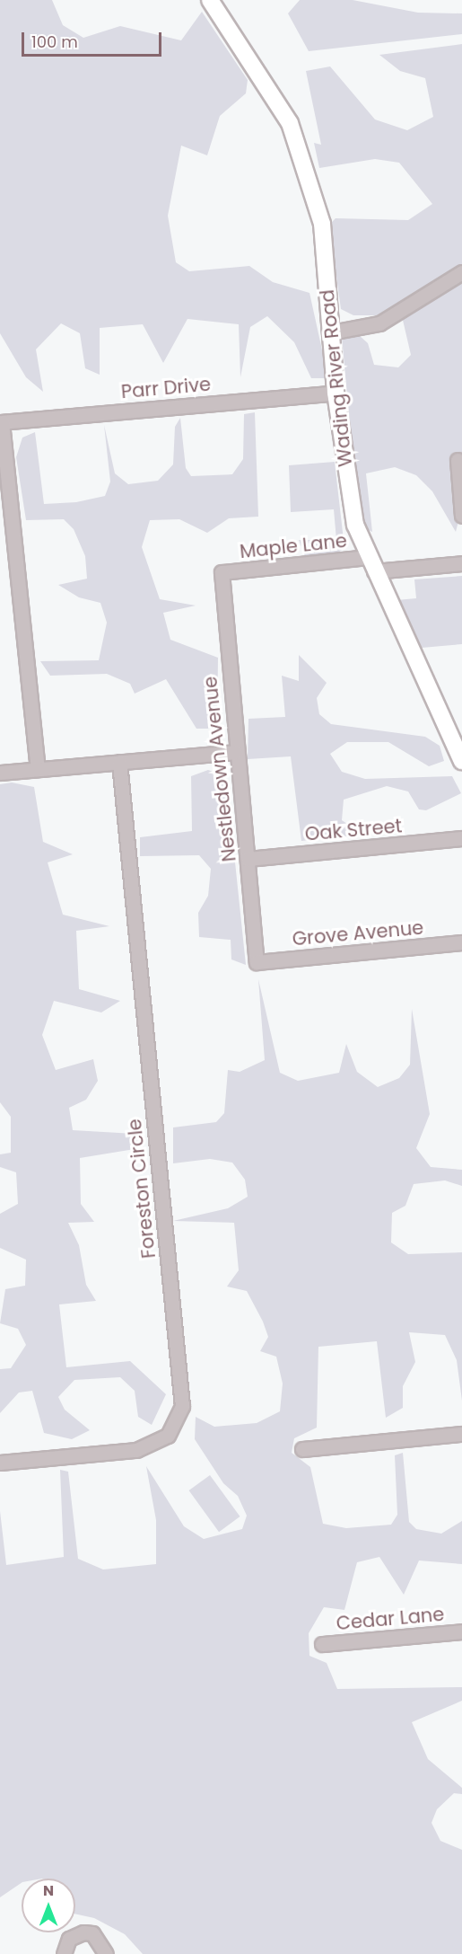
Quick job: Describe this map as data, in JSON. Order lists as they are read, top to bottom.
{
  "streets": {
    "main road": ["Wading River Road"],
    "street": [
      "Parr Drive",
      "Maple Lane",
      "Nestledown Avenue",
      "Oak Street",
      "Grove Avenue",
      "Foreston Circle",
      "Cedar Lane"
    ]
  },
  "crossings": [
    ["Wading River Road", "Parr Drive"],
    ["Wading River Road", "Maple Lane"],
    ["Maple Lane", "Nestledown Avenue"],
    ["Nestledown Avenue", "Oak Street"],
    ["Nestledown Avenue", "Grove Avenue"]
  ],
  "scale_bar": "100 m",
  "north": "top"
}
